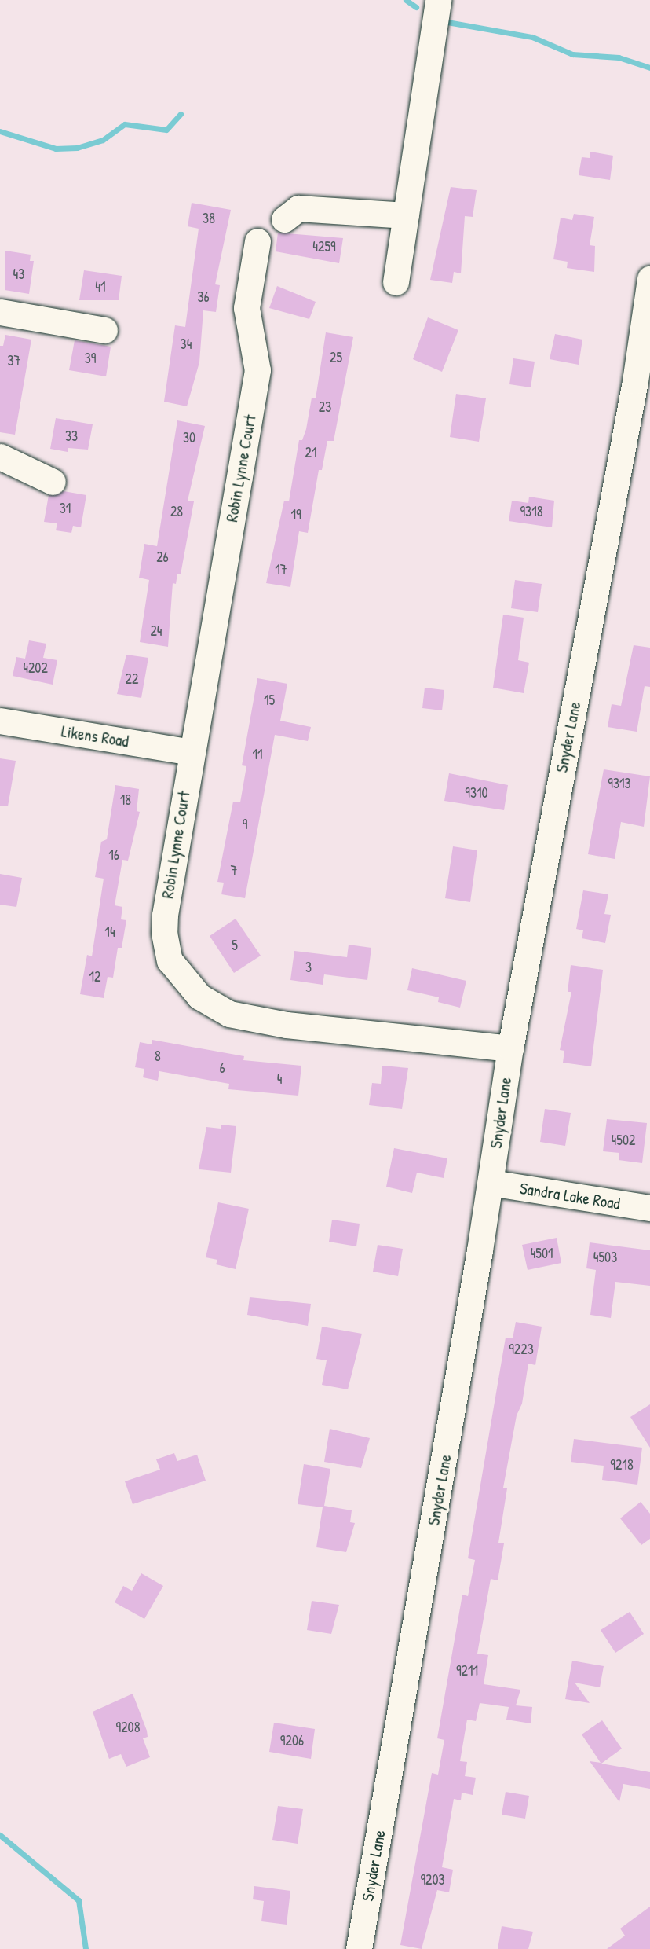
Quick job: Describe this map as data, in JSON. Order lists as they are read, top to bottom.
{
  "streets": {
    "street": [
      "Robin Lynne Court",
      "Likens Road",
      "Snyder Lane",
      "Sandra Lake Road"
    ]
  },
  "crossings": [
    ["Robin Lynne Court", "Likens Road"],
    ["Robin Lynne Court", "Snyder Lane"],
    ["Snyder Lane", "Sandra Lake Road"]
  ],
  "house_numbers": [
    "38",
    "4259",
    "43",
    "41",
    "36",
    "34",
    "25",
    "39",
    "37",
    "23",
    "33",
    "30",
    "21",
    "31",
    "28",
    "9318",
    "19",
    "26",
    "17",
    "24",
    "4202",
    "22",
    "15",
    "11",
    "9313",
    "9310",
    "18",
    "9",
    "16",
    "7",
    "14",
    "5",
    "3",
    "12",
    "8",
    "6",
    "4",
    "4502",
    "4501",
    "4503",
    "9223",
    "9218",
    "9211",
    "9208",
    "9206",
    "9203"
  ]
}
